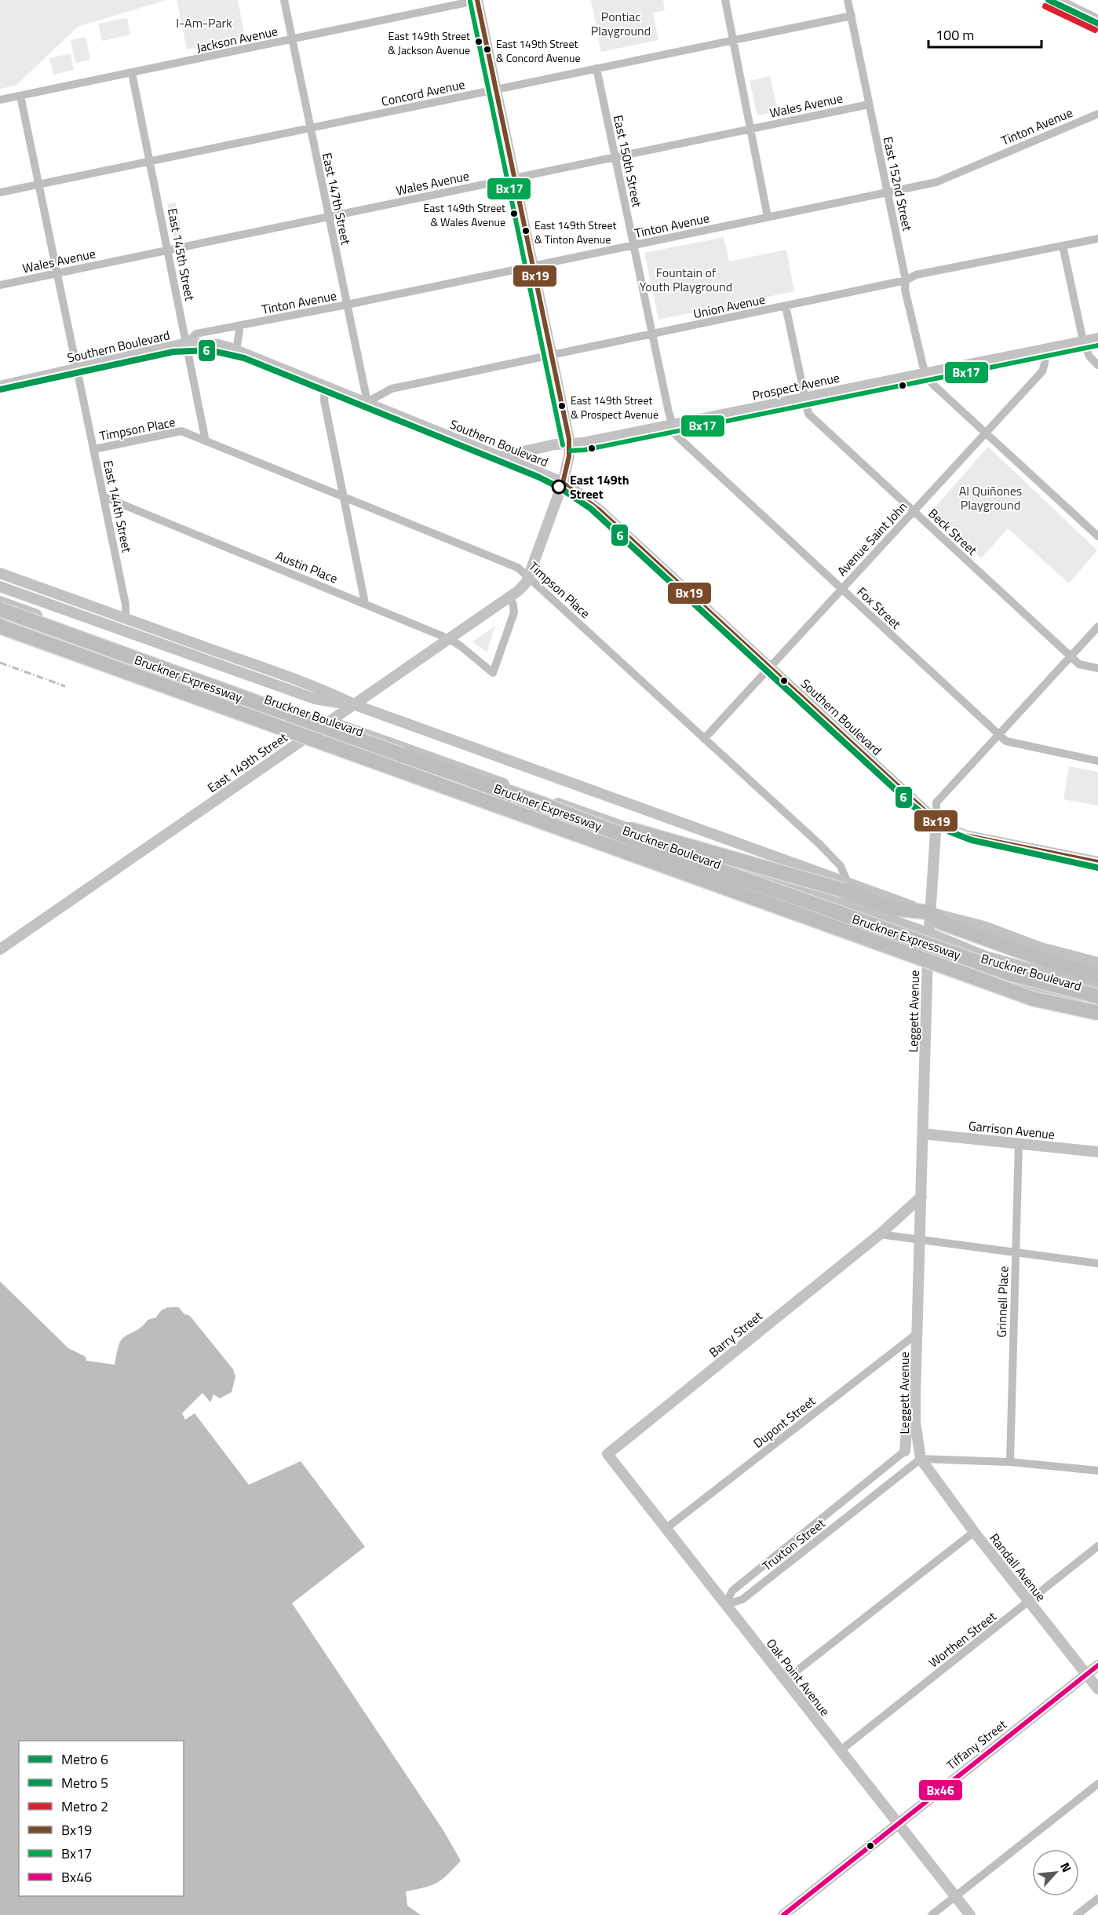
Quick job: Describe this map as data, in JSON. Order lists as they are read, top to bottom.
{
  "streets": {
    "highway": ["Bruckner Expressway"],
    "main road": [
      "Southern Boulevard",
      "Prospect Avenue",
      "Bruckner Boulevard",
      "East 149th Street",
      "Leggett Avenue",
      "Garrison Avenue",
      "Barry Street",
      "Randall Avenue",
      "Oak Point Avenue",
      "Tiffany Street"
    ],
    "street": [
      "Jackson Avenue",
      "Concord Avenue",
      "Wales Avenue",
      "Tinton Avenue",
      "East 150th Street",
      "East 152nd Street",
      "East 147th Street",
      "East 145th Street",
      "Union Avenue",
      "Timpson Place",
      "East 144th Street",
      "Beck Street",
      "Avenue Saint John",
      "Austin Place",
      "Fox Street",
      "Grinnell Place",
      "Dupont Street",
      "Truxton Street",
      "Worthen Street"
    ]
  },
  "crossings": [
    ["Jackson Avenue", "East 147th Street"],
    ["Jackson Avenue", "East 145th Street"],
    ["Jackson Avenue", "East 144th Street"],
    ["Jackson Avenue", "East 149th Street"],
    ["Concord Avenue", "East 150th Street"],
    ["Concord Avenue", "East 152nd Street"],
    ["Concord Avenue", "East 147th Street"],
    ["Concord Avenue", "East 145th Street"],
    ["Concord Avenue", "East 144th Street"],
    ["Concord Avenue", "East 149th Street"],
    ["Wales Avenue", "East 150th Street"],
    ["Wales Avenue", "East 152nd Street"],
    ["Wales Avenue", "East 147th Street"],
    ["Wales Avenue", "East 145th Street"],
    ["Wales Avenue", "East 144th Street"],
    ["Wales Avenue", "East 149th Street"],
    ["Tinton Avenue", "East 150th Street"],
    ["Tinton Avenue", "East 152nd Street"],
    ["Tinton Avenue", "East 147th Street"],
    ["Tinton Avenue", "East 145th Street"],
    ["Tinton Avenue", "Southern Boulevard"],
    ["Tinton Avenue", "East 149th Street"],
    ["East 150th Street", "Union Avenue"],
    ["East 150th Street", "Prospect Avenue"],
    ["East 150th Street", "Fox Street"],
    ["East 152nd Street", "Union Avenue"],
    ["East 152nd Street", "Prospect Avenue"],
    ["East 147th Street", "Union Avenue"],
    ["East 147th Street", "Southern Boulevard"],
    ["East 145th Street", "Southern Boulevard"],
    ["East 145th Street", "Timpson Place"],
    ["Union Avenue", "Southern Boulevard"],
    ["Union Avenue", "Beck Street"],
    ["Union Avenue", "East 149th Street"],
    ["Southern Boulevard", "Prospect Avenue"],
    ["Southern Boulevard", "East 144th Street"],
    ["Southern Boulevard", "Avenue Saint John"],
    ["Southern Boulevard", "East 149th Street"],
    ["Southern Boulevard", "Leggett Avenue"],
    ["Prospect Avenue", "Beck Street"],
    ["Prospect Avenue", "Avenue Saint John"],
    ["Prospect Avenue", "Fox Street"],
    ["Prospect Avenue", "East 149th Street"],
    ["Timpson Place", "East 144th Street"],
    ["Timpson Place", "Avenue Saint John"],
    ["Timpson Place", "Bruckner Boulevard"],
    ["Timpson Place", "East 149th Street"],
    ["East 144th Street", "Austin Place"],
    ["East 144th Street", "Bruckner Boulevard"],
    ["Beck Street", "Avenue Saint John"],
    ["Beck Street", "Leggett Avenue"],
    ["Avenue Saint John", "Fox Street"],
    ["Austin Place", "East 149th Street"],
    ["Fox Street", "Leggett Avenue"],
    ["Bruckner Boulevard", "East 149th Street"],
    ["Bruckner Boulevard", "Leggett Avenue"],
    ["Leggett Avenue", "Garrison Avenue"],
    ["Leggett Avenue", "Barry Street"],
    ["Leggett Avenue", "Dupont Street"],
    ["Leggett Avenue", "Truxton Street"],
    ["Leggett Avenue", "Randall Avenue"],
    ["Garrison Avenue", "Grinnell Place"],
    ["Barry Street", "Oak Point Avenue"],
    ["Dupont Street", "Oak Point Avenue"],
    ["Truxton Street", "Randall Avenue"],
    ["Truxton Street", "Oak Point Avenue"],
    ["Randall Avenue", "Worthen Street"],
    ["Randall Avenue", "Tiffany Street"],
    ["Worthen Street", "Oak Point Avenue"],
    ["Oak Point Avenue", "Tiffany Street"]
  ],
  "parks": [
    "Pontiac Playground",
    "I-Am-Park",
    "Fountain of Youth Playground",
    "Al Quiñones Playground"
  ],
  "places": [
    "East 149th Street & Jackson Avenue",
    "East 149th Street & Concord Avenue",
    "East 149th Street & Wales Avenue",
    "East 149th Street & Tinton Avenue",
    "East 149th Street & Prospect Avenue",
    "East 149th Street"
  ],
  "lines": [
    "metro line 5",
    "transit line Bx19",
    "transit line Bx17",
    "metro line 2",
    "metro line 6",
    "transit line Bx46"
  ],
  "legend": [
    "Metro 6",
    "Metro 5",
    "Metro 2",
    "Bx19",
    "Bx17",
    "Bx46"
  ],
  "scale_bar": "100 m",
  "north": "top right"
}
